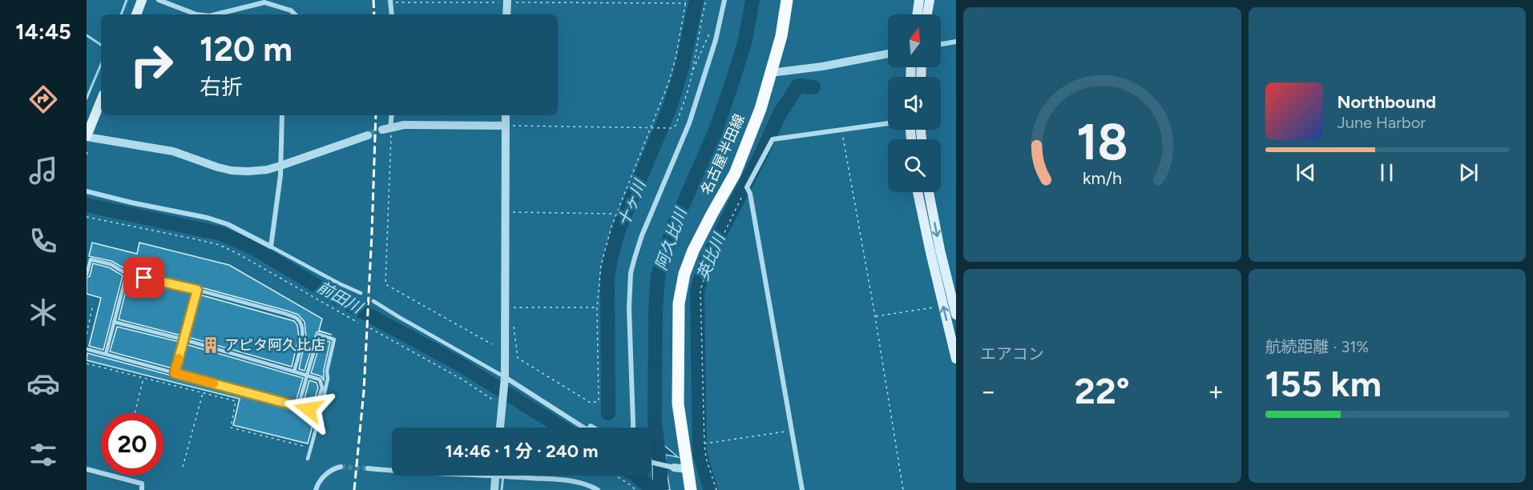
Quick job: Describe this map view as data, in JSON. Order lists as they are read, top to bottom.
{
  "streets": {
    "main road": ["名古屋半田線"]
  },
  "water": [
    "十ヶ川",
    "阿久比川",
    "英比川",
    "前田川"
  ],
  "places": {
    "building": ["アピタ阿久比店"]
  },
  "north": "top",
  "page": {
    "tabs": "14:45",
    "turn": ["120 m", "右折"],
    "song": ["Northbound", "June Harbor"],
    "tile": [
      "エアコン",
      ["航続距離 · 31%", "155 km"]
    ],
    "heat": ["−", "22°", "+"],
    "limit": "20",
    "trip": "14:46 · 1 分 · 240 m",
    "gauge": ["18", "km/h"]
  }
}
